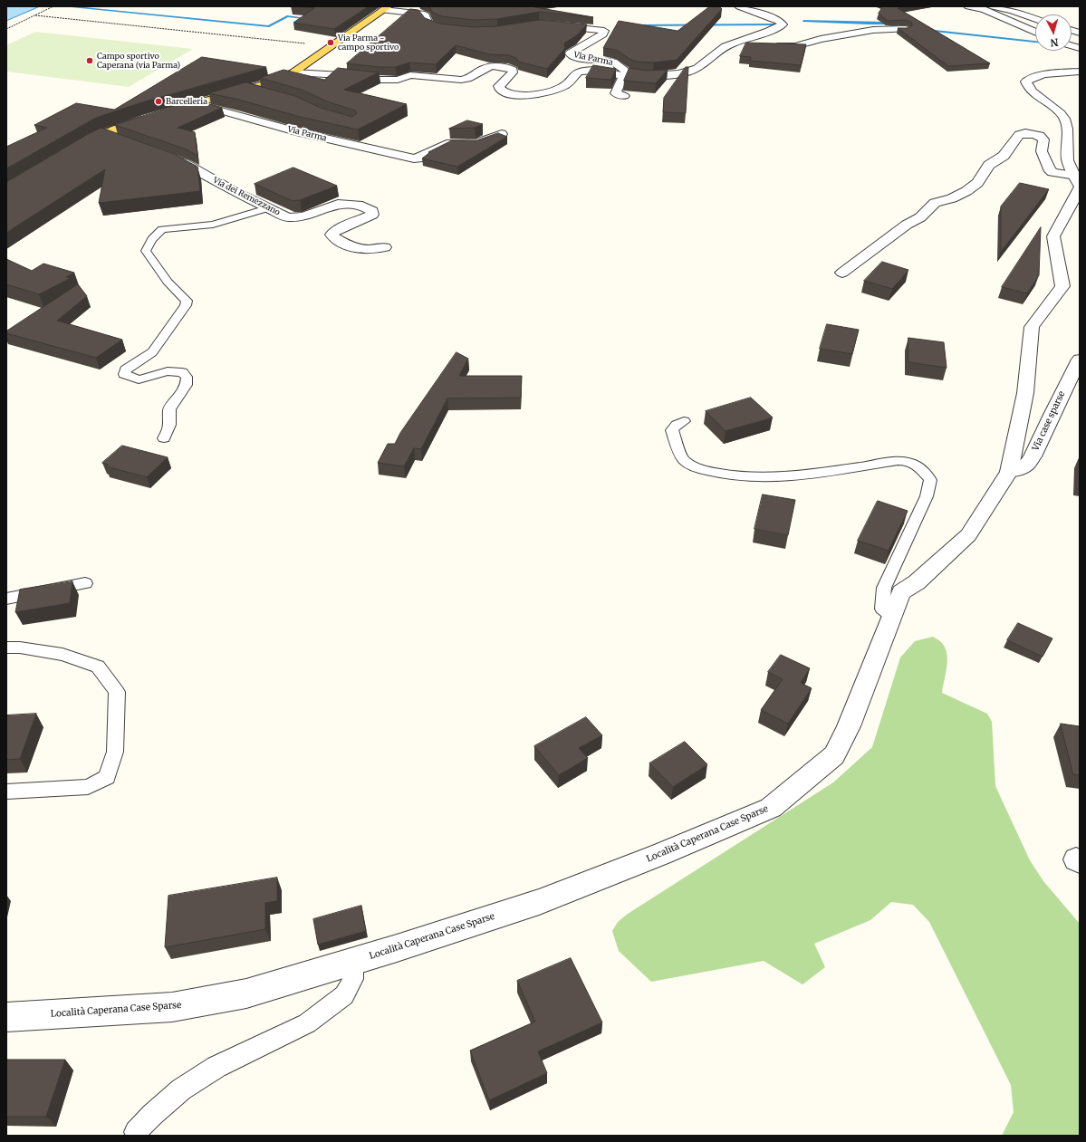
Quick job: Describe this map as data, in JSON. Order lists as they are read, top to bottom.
{
  "streets": {
    "main road": ["Via Parma"],
    "street": ["Via dei Remezzano", "Via case sparse", "Località Caperana Case Sparse"]
  },
  "crossings": [
    ["Via case sparse", "Località Caperana Case Sparse"]
  ],
  "places": ["Via Parma - campo sportivo", "Campo sportivo Caperana (via Parma)", "Barcelleria"],
  "north": "bottom"
}
